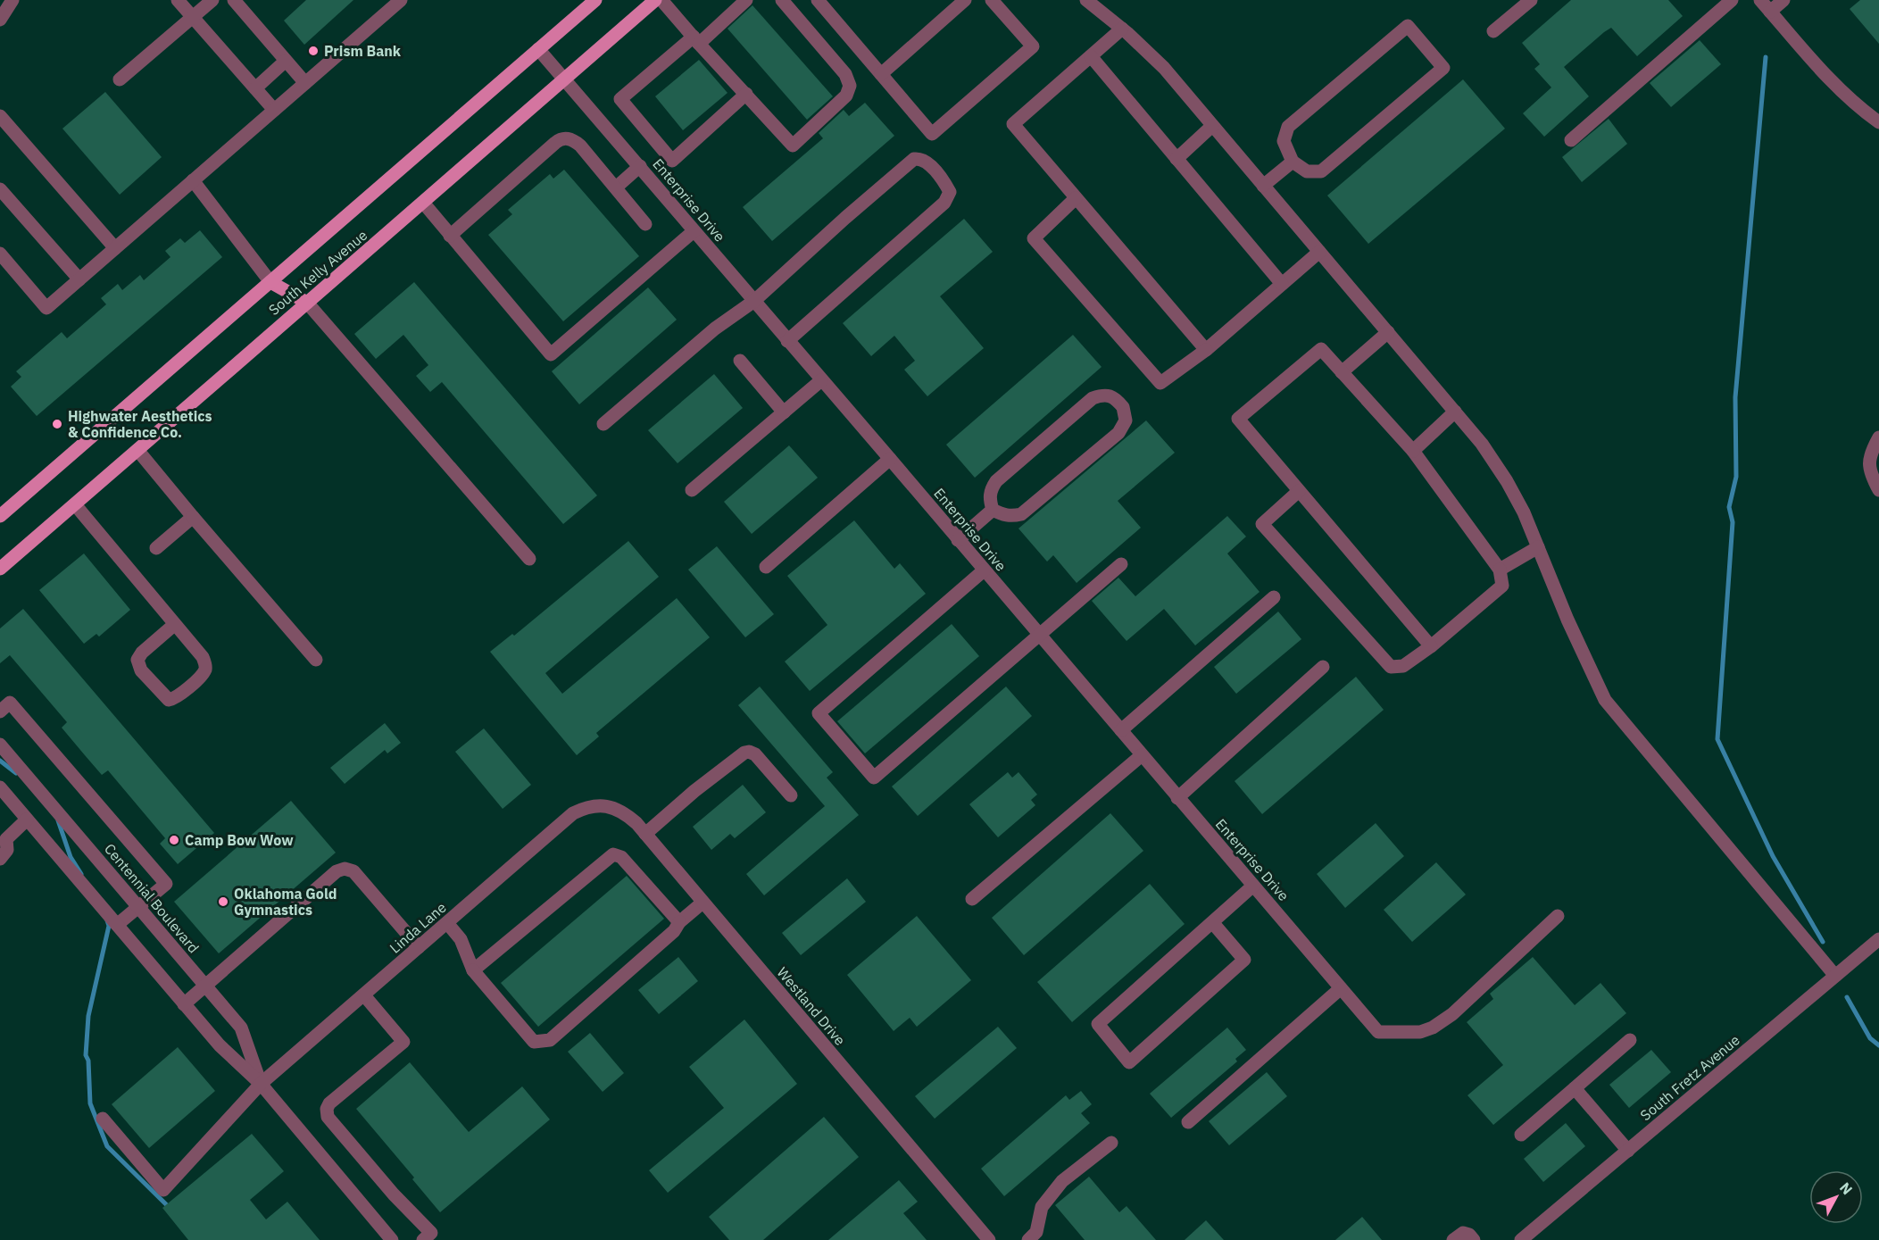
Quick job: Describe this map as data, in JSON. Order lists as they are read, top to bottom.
{
  "streets": {
    "main road": ["South Kelly Avenue"],
    "street": [
      "Enterprise Drive",
      "Centennial Boulevard",
      "Linda Lane",
      "Westland Drive",
      "South Fretz Avenue"
    ]
  },
  "crossings": [
    ["Enterprise Drive", "South Kelly Avenue"],
    ["Centennial Boulevard", "Linda Lane"],
    ["Linda Lane", "Westland Drive"]
  ],
  "places": [
    "Prism Bank",
    "Highwater Aesthetics & Confidence Co.",
    "Camp Bow Wow",
    "Oklahoma Gold Gymnastics"
  ],
  "north": "top right"
}
